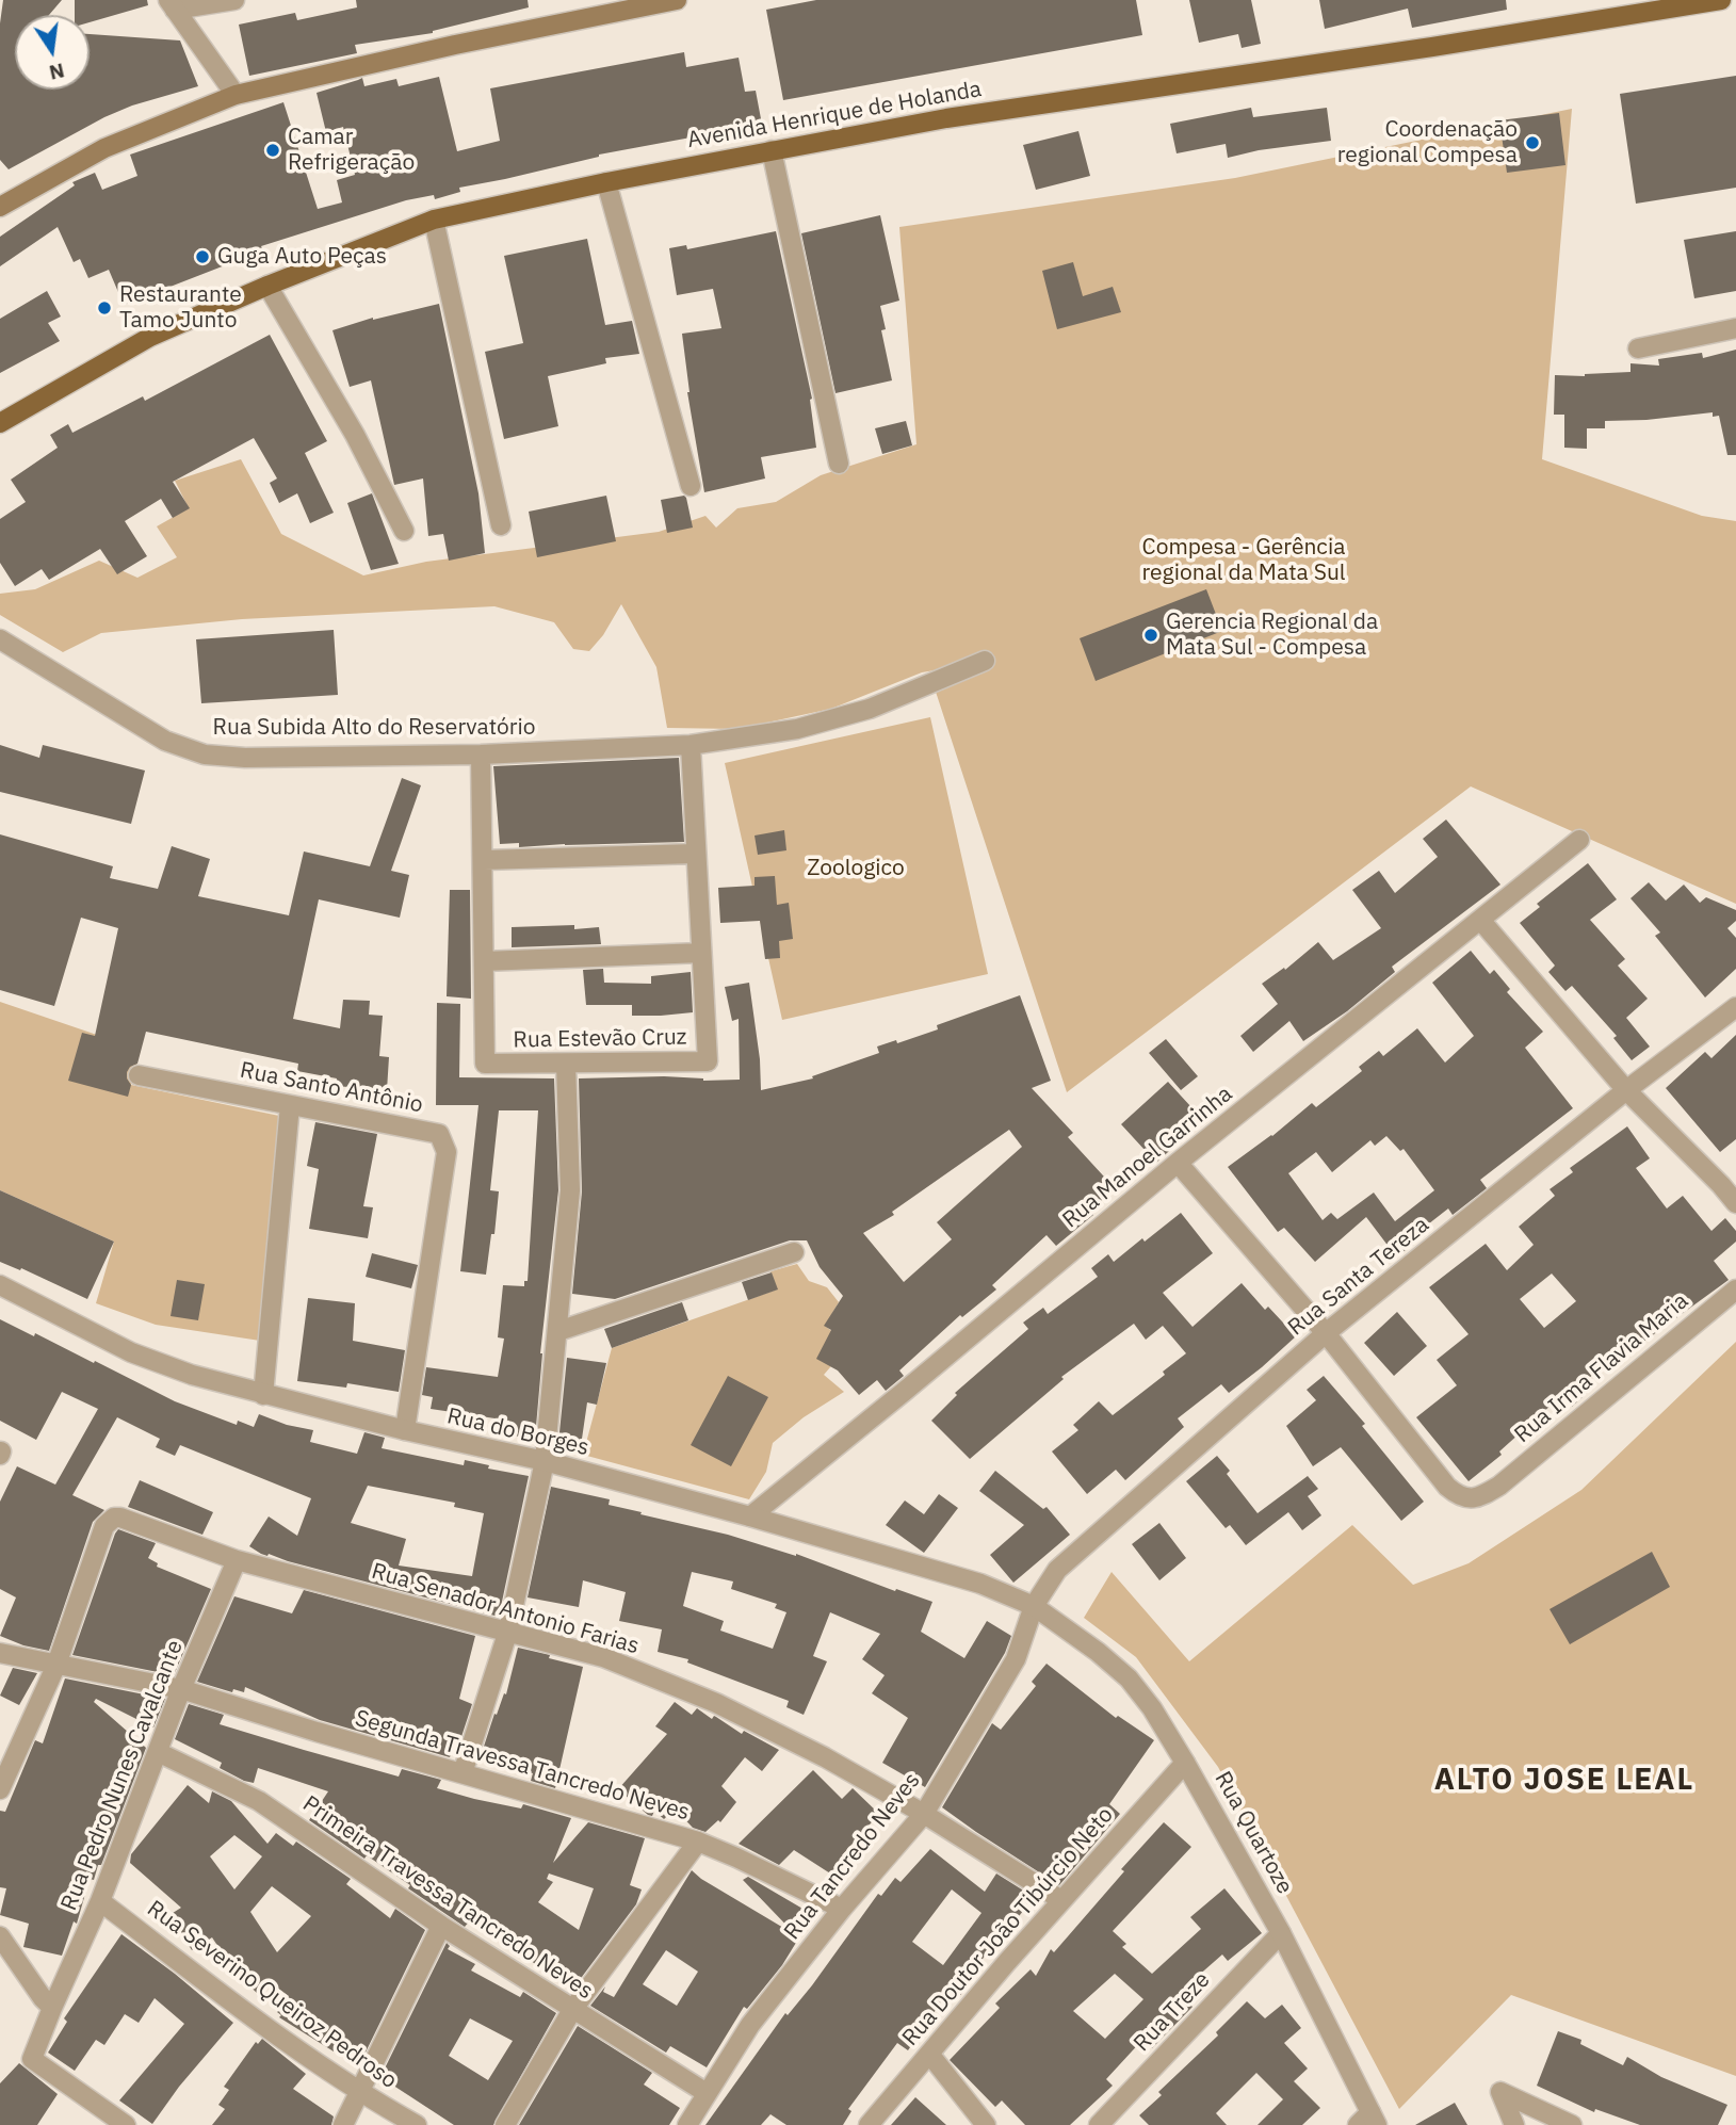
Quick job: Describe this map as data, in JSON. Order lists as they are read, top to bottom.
{
  "streets": {
    "main road": ["Avenida Henrique de Holanda"],
    "street": [
      "Rua Subida Alto do Reservatório",
      "Rua Estevão Cruz",
      "Rua Santo Antônio",
      "Rua Manoel Garrinha",
      "Rua Santa Tereza",
      "Rua Irma Flavia Maria",
      "Rua do Borges",
      "Rua Senador Antonio Farias",
      "Segunda Travessa Tancredo Neves",
      "Rua Pedro Nunes Cavalcante",
      "Rua Quartoze",
      "Rua Tancredo Neves",
      "Primeira Travessa Tancredo Neves",
      "Rua Doutor João Tibúrcio Neto",
      "Rua Severino Queiroz Pedroso",
      "Rua Treze"
    ]
  },
  "crossings": [
    ["Rua Subida Alto do Reservatório", "Rua Estevão Cruz"],
    ["Rua Santo Antônio", "Rua do Borges"],
    ["Rua Manoel Garrinha", "Rua Irma Flavia Maria"],
    ["Rua Manoel Garrinha", "Rua do Borges"],
    ["Rua Santa Tereza", "Rua Irma Flavia Maria"],
    ["Rua Santa Tereza", "Rua do Borges"],
    ["Rua Santa Tereza", "Rua Quartoze"],
    ["Rua Santa Tereza", "Rua Tancredo Neves"],
    ["Rua do Borges", "Rua Quartoze"],
    ["Rua do Borges", "Rua Tancredo Neves"],
    ["Rua Senador Antonio Farias", "Segunda Travessa Tancredo Neves"],
    ["Rua Senador Antonio Farias", "Rua Pedro Nunes Cavalcante"],
    ["Rua Senador Antonio Farias", "Rua Tancredo Neves"],
    ["Rua Senador Antonio Farias", "Rua Doutor João Tibúrcio Neto"],
    ["Segunda Travessa Tancredo Neves", "Rua Pedro Nunes Cavalcante"],
    ["Segunda Travessa Tancredo Neves", "Rua Tancredo Neves"],
    ["Rua Pedro Nunes Cavalcante", "Primeira Travessa Tancredo Neves"],
    ["Rua Pedro Nunes Cavalcante", "Rua Severino Queiroz Pedroso"],
    ["Rua Quartoze", "Rua Tancredo Neves"],
    ["Rua Quartoze", "Rua Doutor João Tibúrcio Neto"],
    ["Rua Quartoze", "Rua Treze"],
    ["Rua Tancredo Neves", "Primeira Travessa Tancredo Neves"]
  ],
  "districts": ["ALTO JOSE LEAL"],
  "parks": ["Compesa - Gerência regional da Mata Sul", "Zoologico"],
  "places": [
    "Coordenação regional Compesa",
    "Camar Refrigeração",
    "Guga Auto Peças",
    "Restaurante Tamo Junto",
    "Gerencia Regional da Mata Sul - Compesa"
  ],
  "north": "bottom"
}
